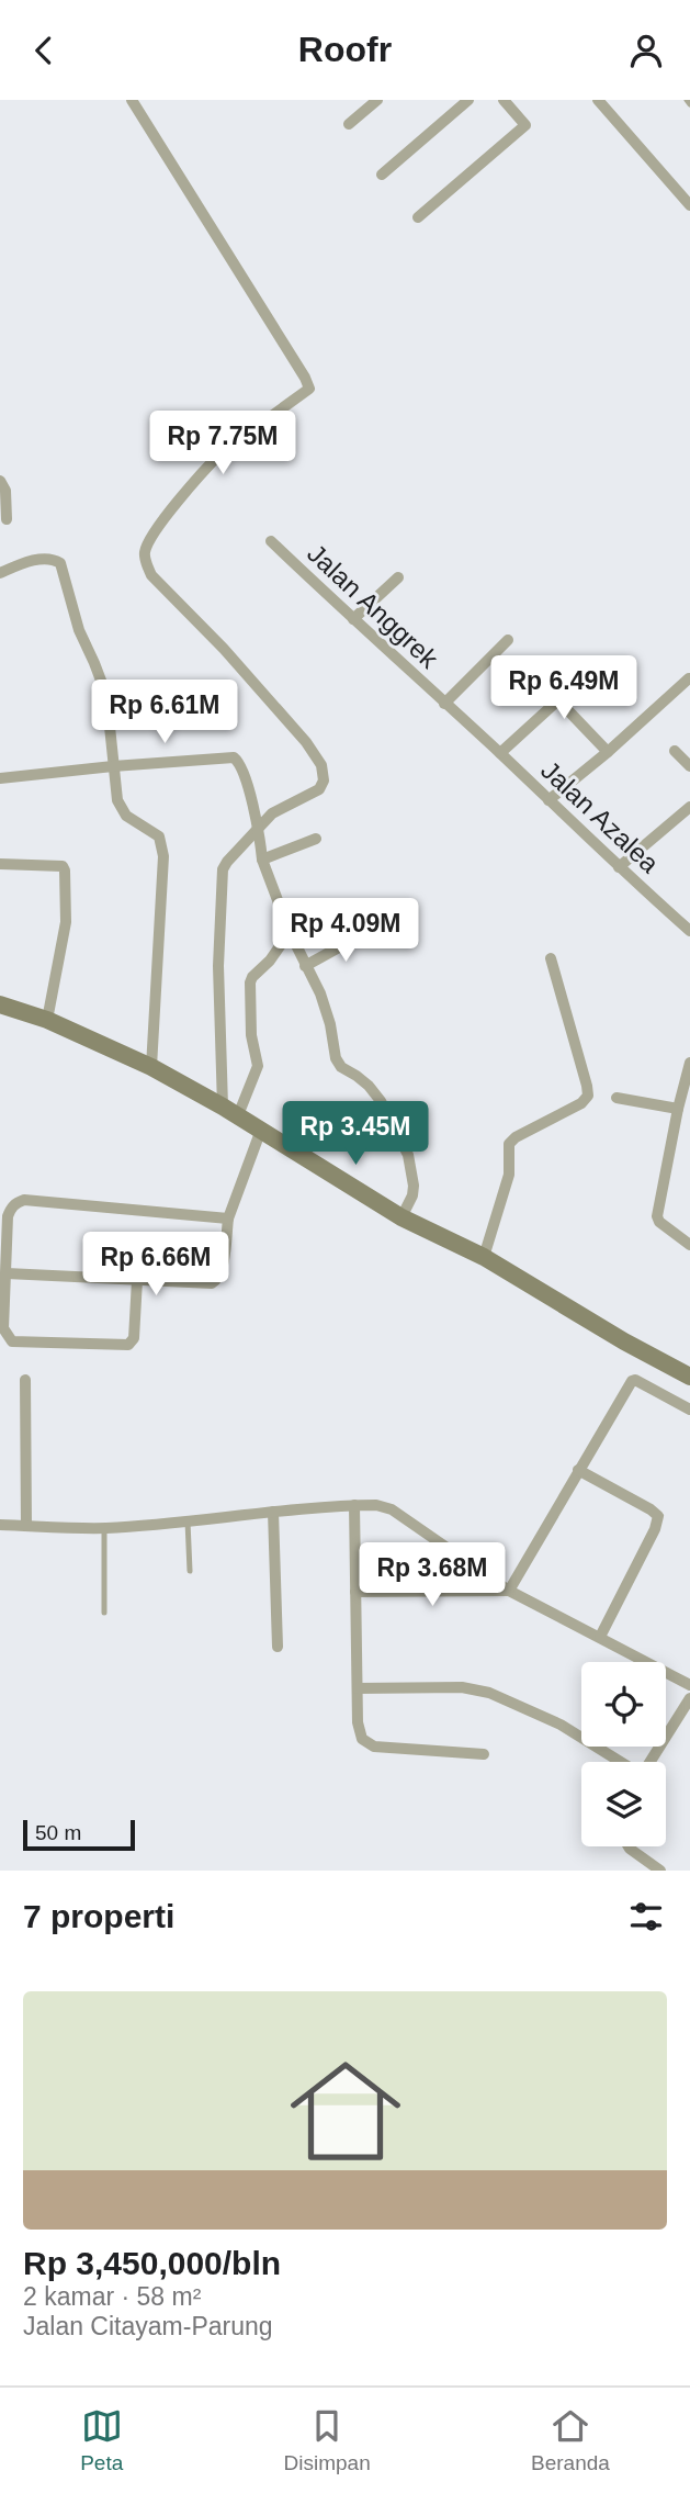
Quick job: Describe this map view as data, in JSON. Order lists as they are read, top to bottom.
{
  "streets": {
    "street": ["Jalan Anggrek", "Jalan Azalea"]
  },
  "crossings": [
    ["Jalan Anggrek", "Jalan Azalea"]
  ],
  "scale_bar": "50 m",
  "page": {
    "header": "Roofr",
    "price": [
      "Rp 7.75M",
      "Rp 6.49M",
      "Rp 6.61M",
      "Rp 4.09M",
      "Rp 3.45M",
      "Rp 6.66M",
      "Rp 3.68M"
    ],
    "scale": "50 m",
    "heading": "7 properti",
    "list": [
      {
        "name": "Rp 3,450,000/bln",
        "note": "2 kamar · 58 m² · Jalan Citayam-Parung"
      }
    ],
    "tabs": ["Peta", "Disimpan", "Beranda"]
  }
}
